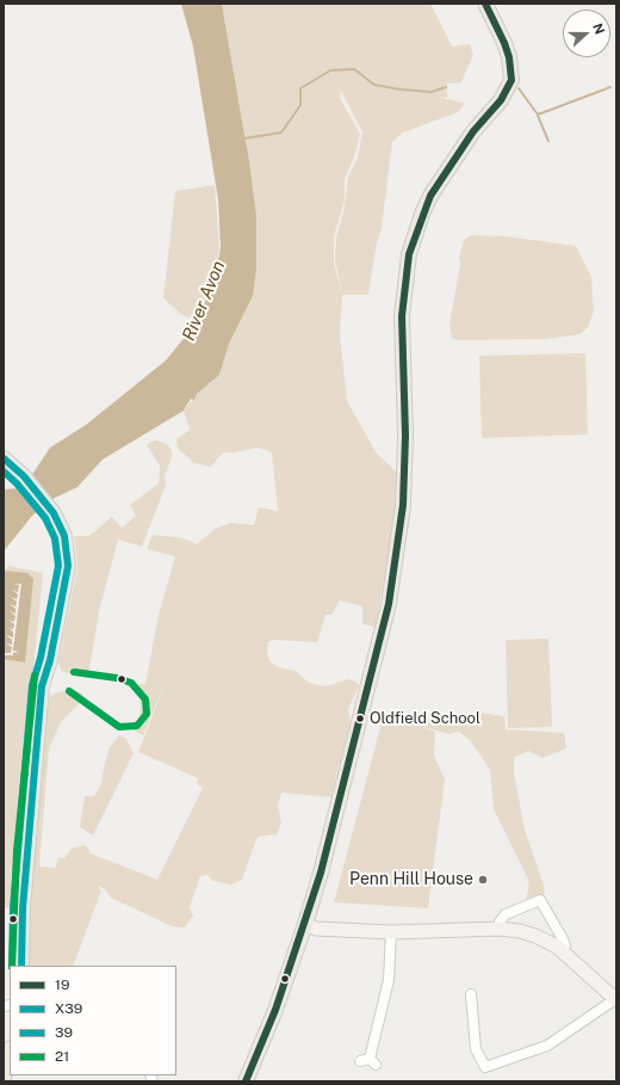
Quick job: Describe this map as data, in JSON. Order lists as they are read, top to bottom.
{
  "water": ["River Avon"],
  "places": ["Oldfield School", "Penn Hill House"],
  "lines": [
    "transit line 19",
    "transit line X39",
    "transit line 39",
    "transit line 21"
  ],
  "legend": [
    "19",
    "X39",
    "39",
    "21"
  ],
  "north": "right"
}
